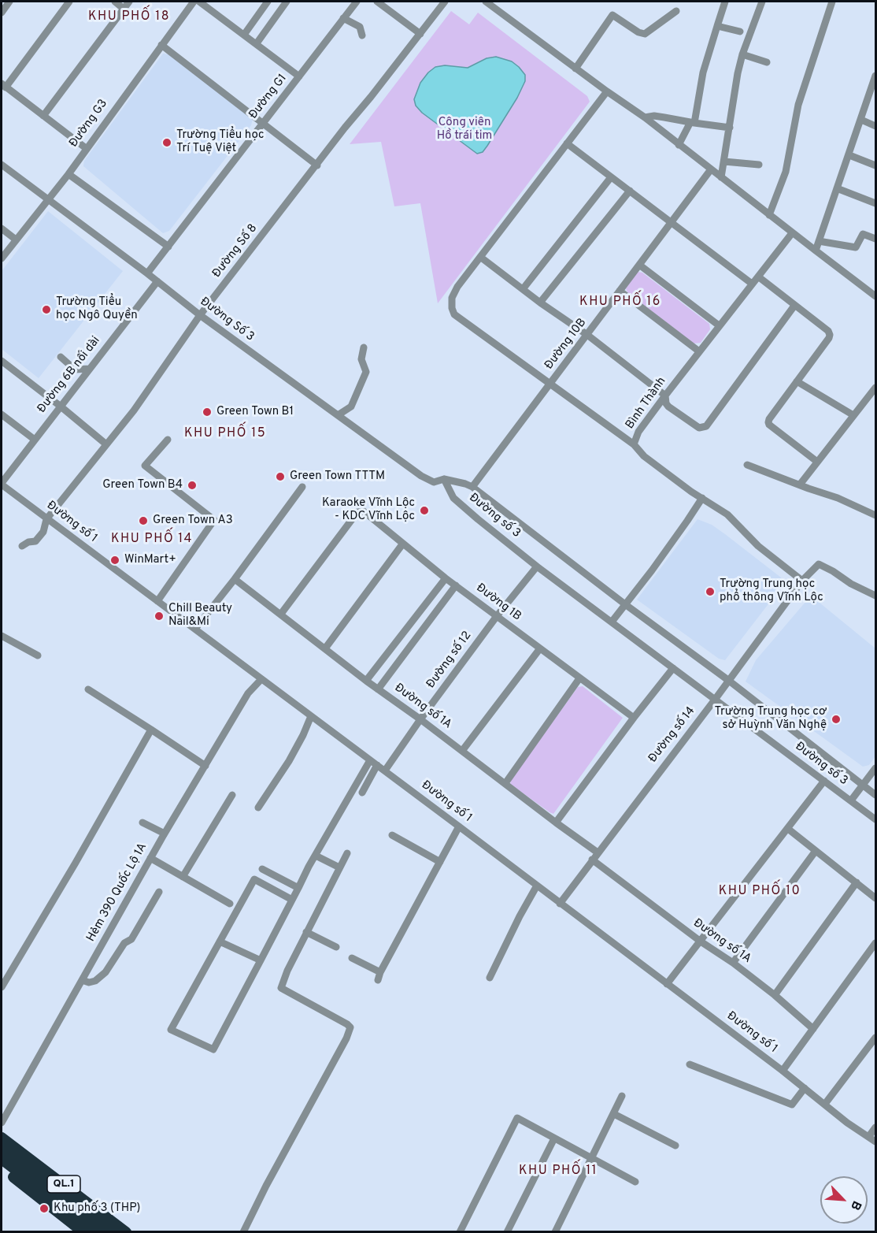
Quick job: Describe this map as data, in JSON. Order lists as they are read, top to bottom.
{
  "streets": {
    "highway": ["QL.1"],
    "street": [
      "Đường G1",
      "Đường G3",
      "Đường Số 8",
      "Đường Số 3",
      "Đường 10B",
      "Đường 6B nối dài",
      "Bình Thành",
      "Đường số 3",
      "Đường số 1",
      "Đường 1B",
      "Đường số 12",
      "Đường số 1A",
      "Đường số 14",
      "Hẻm 390 Quốc Lộ 1A"
    ]
  },
  "crossings": [
    ["Đường G1", "Đường Số 3"],
    ["Đường G3", "Đường Số 3"],
    ["Đường Số 8", "Đường Số 3"],
    ["Đường Số 8", "Đường số 1"],
    ["Đường Số 3", "Đường 6B nối dài"],
    ["Đường Số 3", "Đường số 3"],
    ["Đường 10B", "Đường số 3"],
    ["Đường 6B nối dài", "Đường số 1"],
    ["Bình Thành", "Đường số 14"],
    ["Đường số 3", "Đường số 12"],
    ["Đường số 3", "Đường số 14"],
    ["Đường số 1", "Đường số 12"],
    ["Đường số 1", "Đường số 14"],
    ["Đường số 1", "Hẻm 390 Quốc Lộ 1A"],
    ["Đường 1B", "Đường số 12"],
    ["Đường 1B", "Đường số 1A"],
    ["Đường số 12", "Đường số 1A"],
    ["Đường số 1A", "Đường số 14"]
  ],
  "districts": [
    "KHU PHỐ 18",
    "KHU PHỐ 16",
    "KHU PHỐ 15",
    "KHU PHỐ 14",
    "KHU PHỐ 10",
    "KHU PHỐ 11"
  ],
  "parks": ["Công viên Hồ trái tim"],
  "places": [
    "Trường Tiểu học Trí Tuệ Việt",
    "Trường Tiểu học Ngô Quyền",
    "Green Town B1",
    "Green Town TTTM",
    "Green Town B4",
    "Karaoke Vĩnh Lộc - KDC Vĩnh Lộc",
    "Green Town A3",
    "WinMart+",
    "Trường Trung học phổ thông Vĩnh Lộc",
    "Chill Beauty Nail&Mi",
    "Trường Trung học cơ sở Huỳnh Văn Nghệ",
    "Khu phố 3 (THP)"
  ],
  "north": "bottom right"
}
